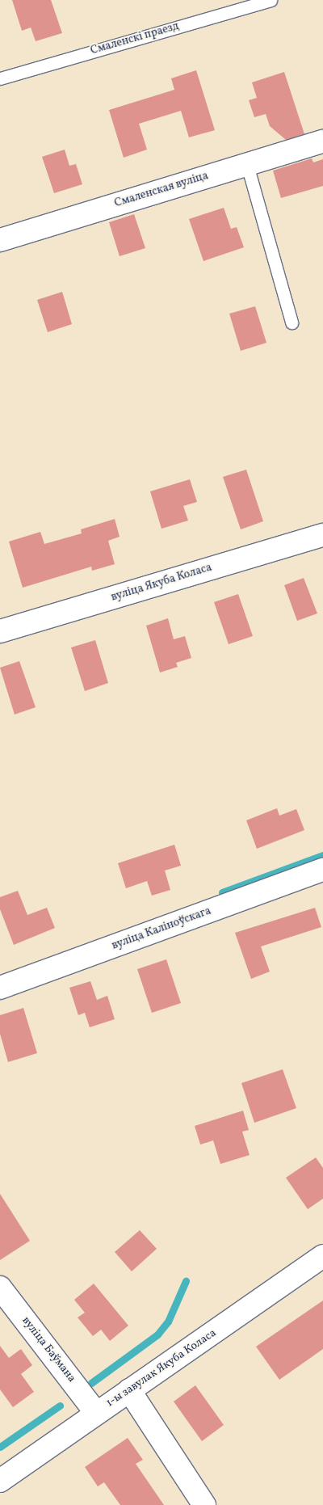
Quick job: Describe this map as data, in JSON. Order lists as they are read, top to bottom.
{
  "streets": {
    "street": [
      "Смаленская вуліца",
      "вуліца Якуба Коласа",
      "вуліца Каліноўскага",
      "вуліца Баўмана",
      "1-ы завулак Якуба Коласа"
    ],
    "lane": ["Смаленскі праезд"]
  },
  "crossings": [
    ["вуліца Баўмана", "1-ы завулак Якуба Коласа"]
  ]
}
